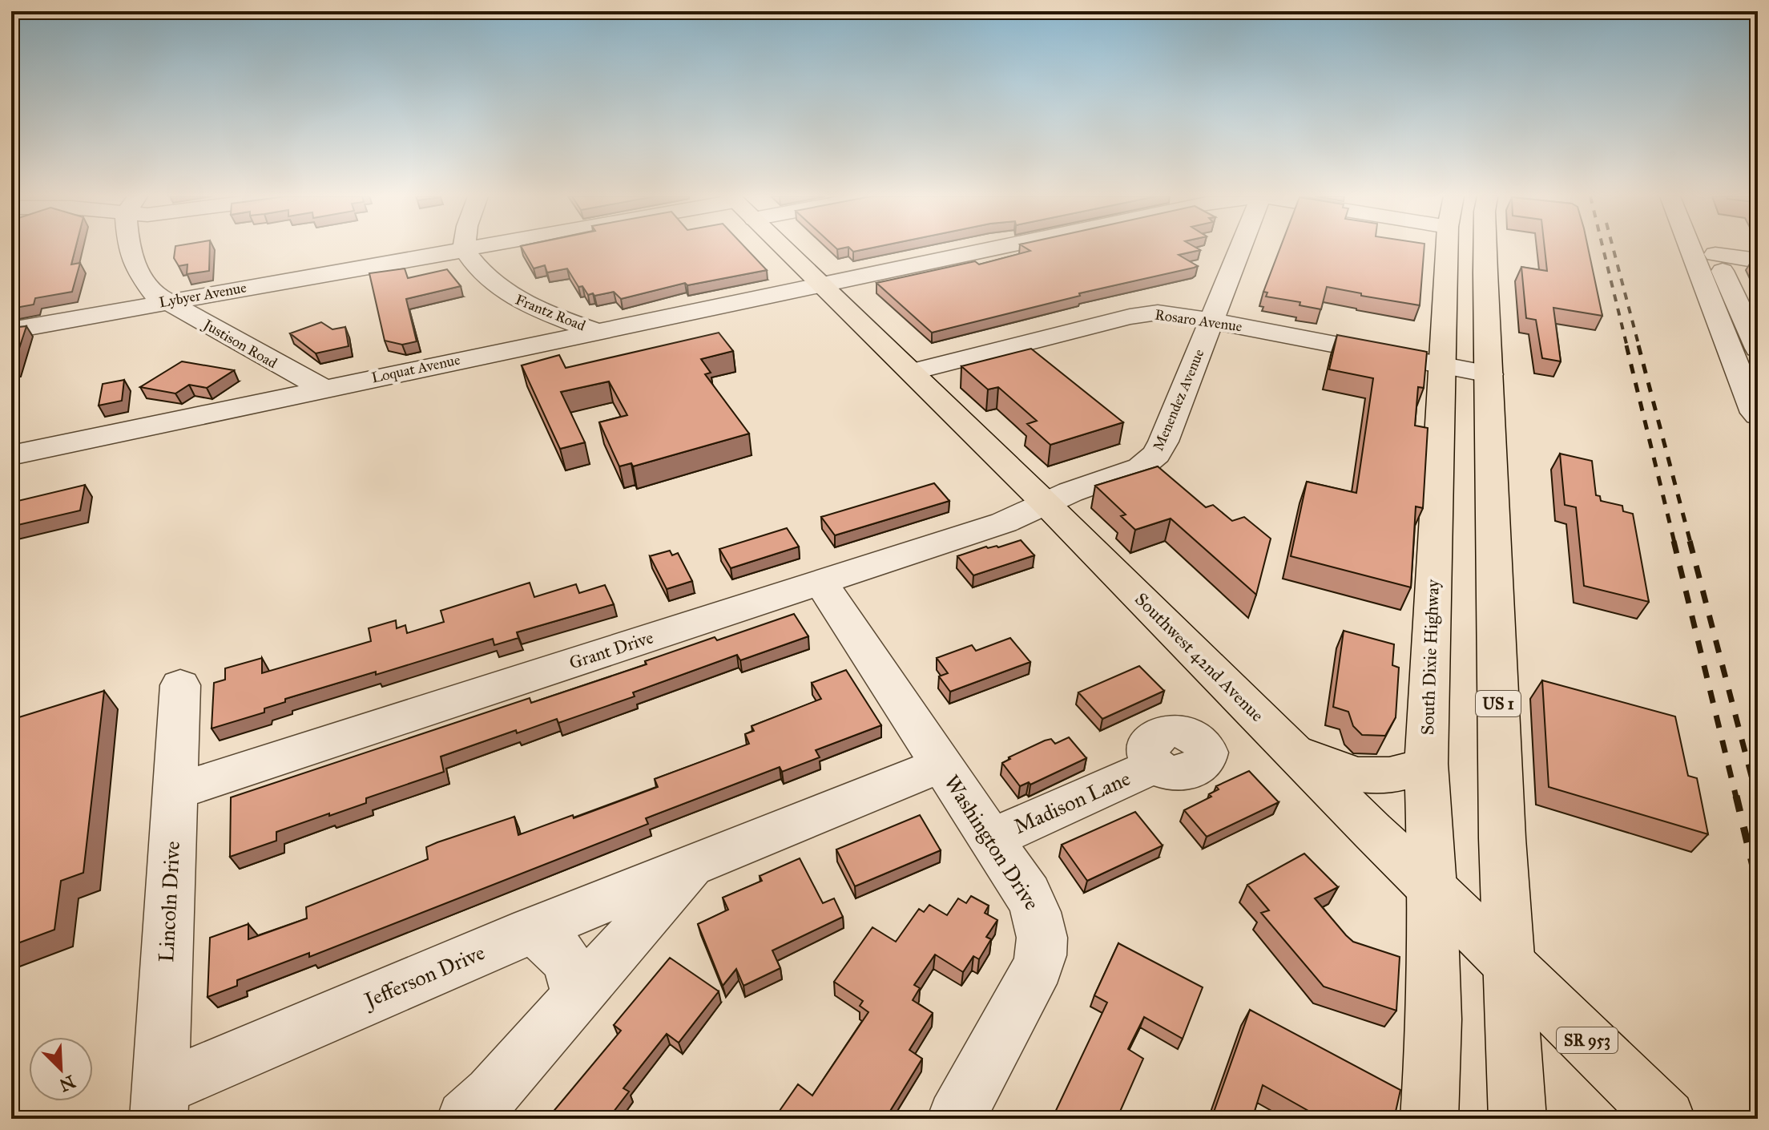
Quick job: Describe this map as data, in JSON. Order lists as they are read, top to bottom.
{
  "streets": {
    "main road": [
      "Southwest 42nd Avenue",
      "South Dixie Highway",
      "US 1",
      "SR 953"
    ],
    "street": [
      "Lybyer Avenue",
      "Frantz Road",
      "Rosaro Avenue",
      "Justison Road",
      "Loquat Avenue",
      "Menendez Avenue",
      "Grant Drive",
      "Madison Lane",
      "Washington Drive",
      "Lincoln Drive",
      "Jefferson Drive"
    ]
  },
  "crossings": [
    ["Lybyer Avenue", "Justison Road"],
    ["Frantz Road", "Loquat Avenue"],
    ["Rosaro Avenue", "Menendez Avenue"],
    ["Rosaro Avenue", "Southwest 42nd Avenue"],
    ["Rosaro Avenue", "South Dixie Highway"],
    ["Rosaro Avenue", "US 1"],
    ["Justison Road", "Loquat Avenue"],
    ["Loquat Avenue", "Southwest 42nd Avenue"],
    ["Menendez Avenue", "Grant Drive"],
    ["Menendez Avenue", "Southwest 42nd Avenue"],
    ["Grant Drive", "Southwest 42nd Avenue"],
    ["Grant Drive", "Washington Drive"],
    ["Grant Drive", "Lincoln Drive"],
    ["Southwest 42nd Avenue", "South Dixie Highway"],
    ["Southwest 42nd Avenue", "US 1"],
    ["Madison Lane", "Washington Drive"],
    ["Washington Drive", "Jefferson Drive"],
    ["Lincoln Drive", "Jefferson Drive"]
  ],
  "north": "bottom right"
}
